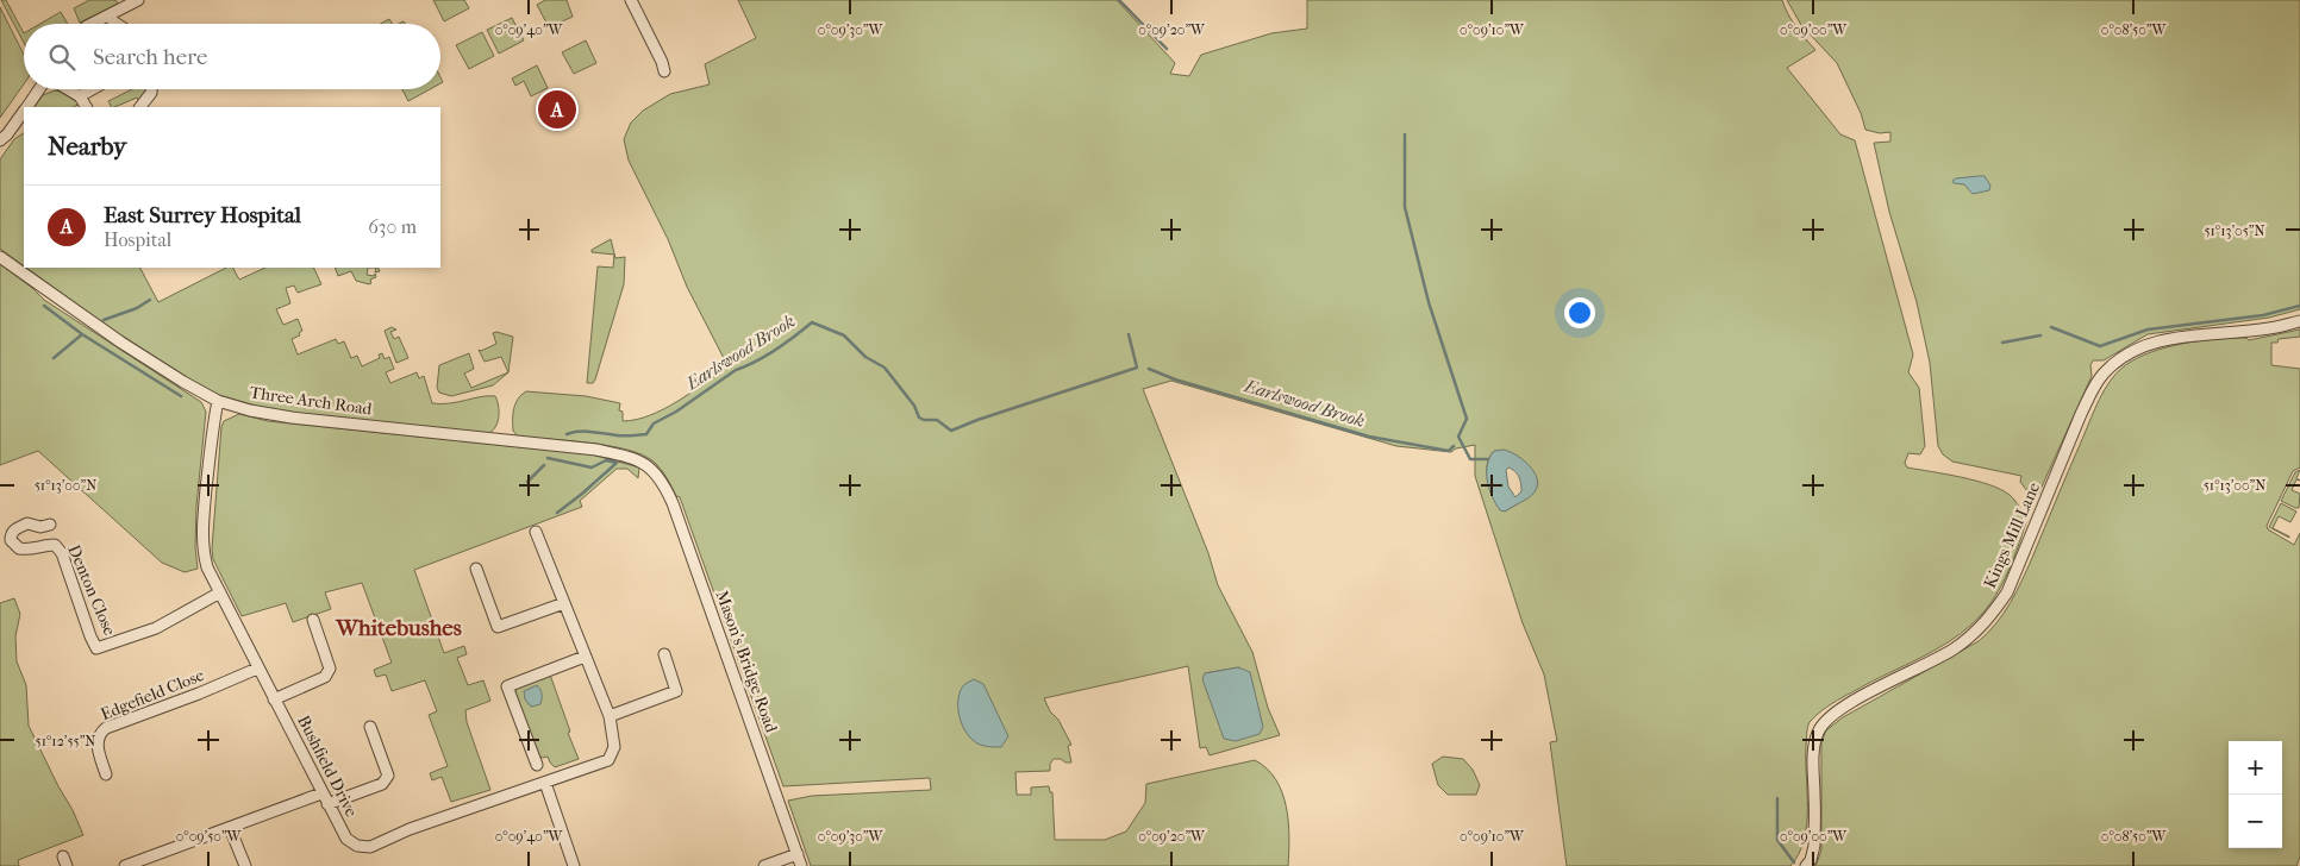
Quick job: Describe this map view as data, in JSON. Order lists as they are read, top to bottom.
{
  "streets": {
    "street": [
      "Three Arch Road",
      "Kings Mill Lane",
      "Denton Close",
      "Mason's Bridge Road",
      "Edgefield Close",
      "Bushfield Drive"
    ]
  },
  "crossings": [
    ["Three Arch Road", "Mason's Bridge Road"],
    ["Three Arch Road", "Bushfield Drive"],
    ["Denton Close", "Bushfield Drive"],
    ["Edgefield Close", "Bushfield Drive"]
  ],
  "districts": ["Whitebushes"],
  "water": ["Earlswood Brook"],
  "page": {
    "search": "Search here",
    "pins": "A",
    "heading": "Nearby",
    "list": [
      {
        "mark": "A",
        "name": "East Surrey Hospital",
        "note": "Hospital",
        "value": "630 m"
      }
    ],
    "map_buttons": ["+", "−"]
  },
  "coordinates": [
    "0°09'40\"W",
    "0°09'30\"W",
    "0°09'20\"W",
    "0°09'10\"W",
    "0°09'00\"W",
    "0°08'50\"W",
    "51°13'05\"N",
    "51°13'00\"N",
    "51°12'55\"N",
    "0°09'50\"W"
  ]
}
